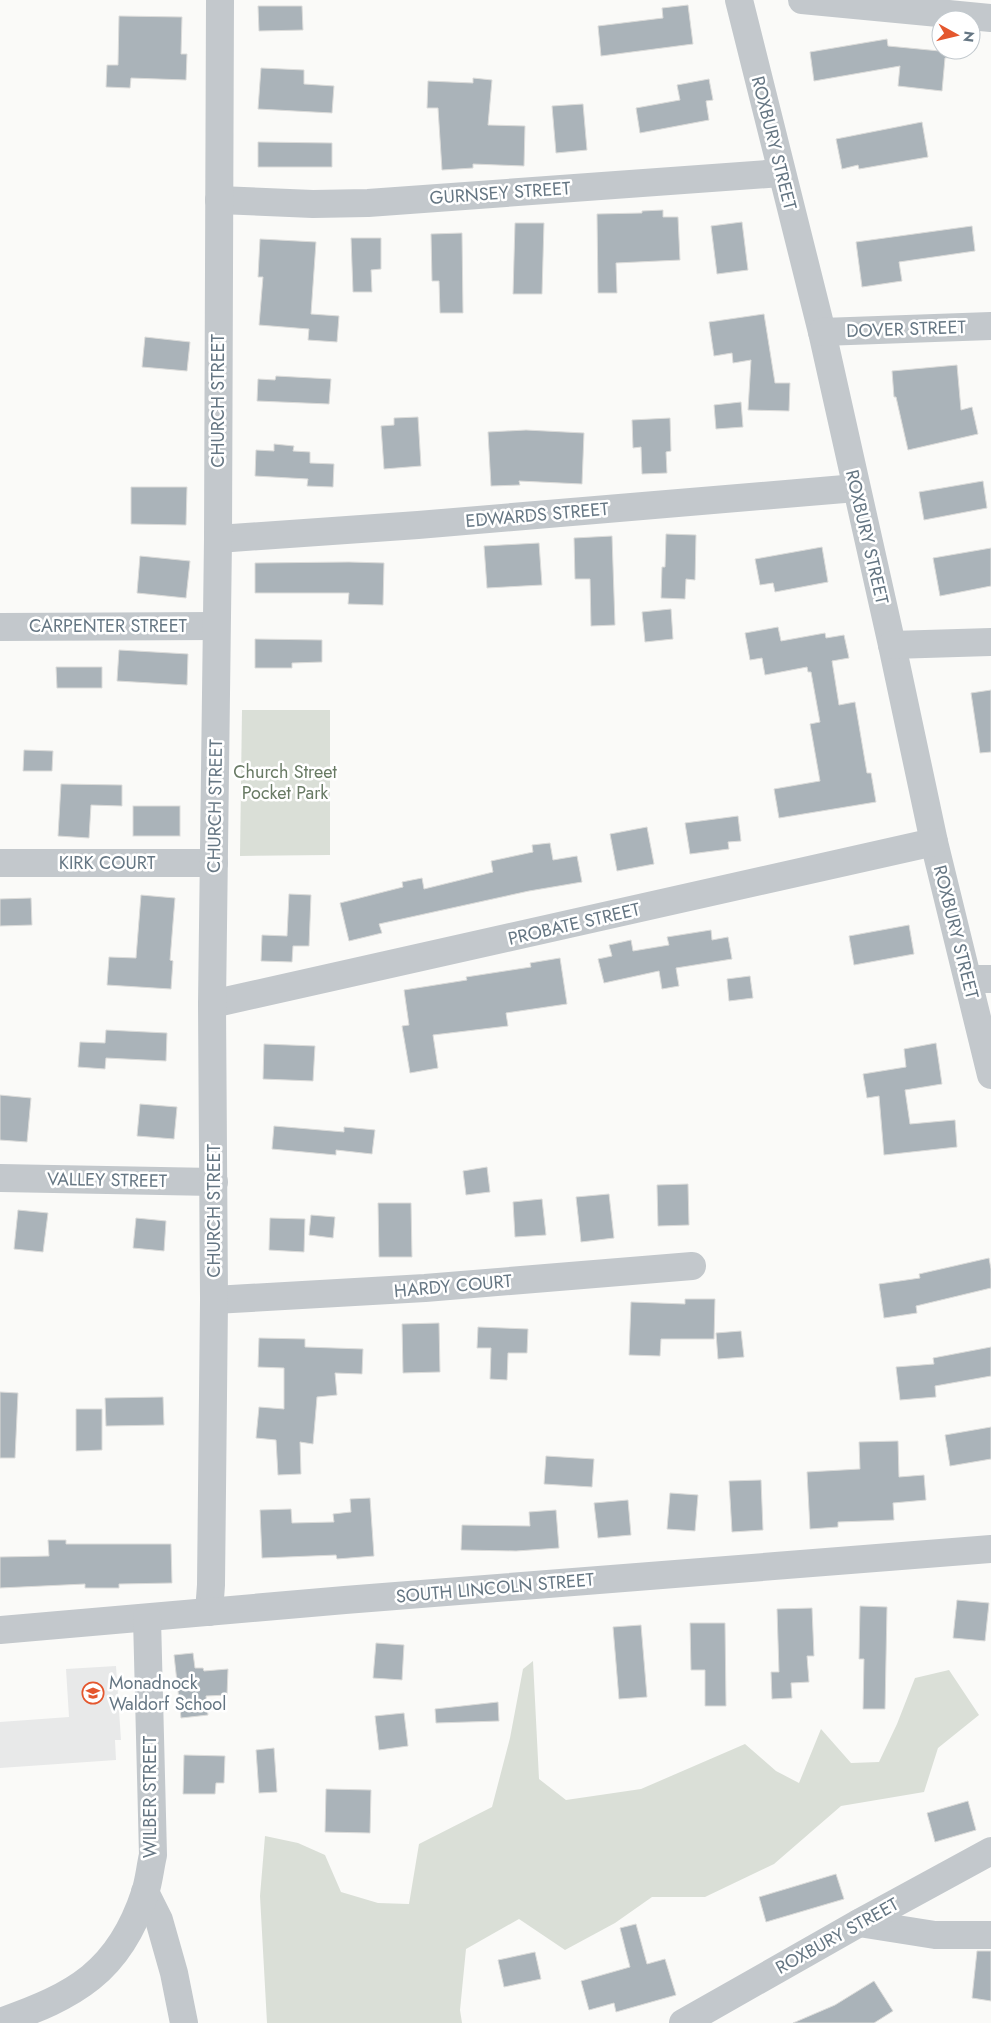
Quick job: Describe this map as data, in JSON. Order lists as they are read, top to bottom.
{
  "streets": {
    "street": [
      "ROXBURY STREET",
      "GURNSEY STREET",
      "DOVER STREET",
      "CHURCH STREET",
      "EDWARDS STREET",
      "CARPENTER STREET",
      "KIRK COURT",
      "PROBATE STREET",
      "VALLEY STREET",
      "HARDY COURT",
      "SOUTH LINCOLN STREET",
      "WILBER STREET"
    ]
  },
  "crossings": [
    ["ROXBURY STREET", "GURNSEY STREET"],
    ["ROXBURY STREET", "DOVER STREET"],
    ["ROXBURY STREET", "EDWARDS STREET"],
    ["ROXBURY STREET", "PROBATE STREET"],
    ["GURNSEY STREET", "CHURCH STREET"],
    ["CHURCH STREET", "EDWARDS STREET"],
    ["CHURCH STREET", "CARPENTER STREET"],
    ["CHURCH STREET", "KIRK COURT"],
    ["CHURCH STREET", "PROBATE STREET"],
    ["CHURCH STREET", "VALLEY STREET"],
    ["CHURCH STREET", "HARDY COURT"],
    ["CHURCH STREET", "SOUTH LINCOLN STREET"],
    ["SOUTH LINCOLN STREET", "WILBER STREET"]
  ],
  "parks": ["Church Street Pocket Park"],
  "places": {
    "school or university": ["Monadnock Waldorf School"]
  },
  "north": "right"
}
